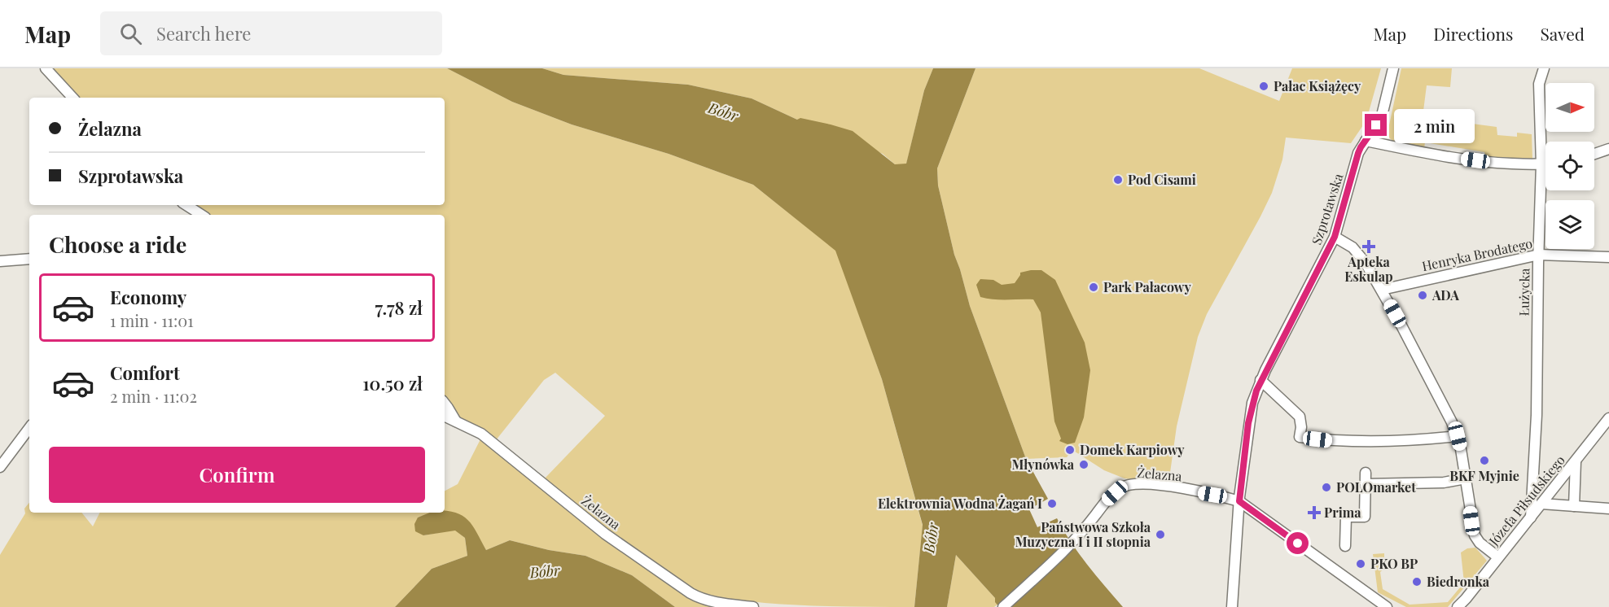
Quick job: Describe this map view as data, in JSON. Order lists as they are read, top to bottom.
{
  "streets": {
    "street": [
      "Szprotawska",
      "Henryka Brodatego",
      "Łużycka",
      "Żelazna",
      "Józefa Piłsudskiego"
    ]
  },
  "crossings": [
    ["Szprotawska", "Żelazna"],
    ["Henryka Brodatego", "Łużycka"],
    ["Łużycka", "Józefa Piłsudskiego"]
  ],
  "water": ["Bóbr"],
  "places": {
    "other": [
      "Pałac Książęcy",
      "Pod Cisami",
      "Park Pałacowy",
      "ADA",
      "Domek Karpiowy",
      "BKF Myjnie",
      "Młynówka",
      "POLOmarket",
      "Elektrownia Wodna Żagań I",
      "Państwowa Szkoła Muzyczna I i II stopnia",
      "PKO BP",
      "Biedronka"
    ],
    "health": ["Apteka Eskulap", "Prima"]
  },
  "north": "right",
  "page": {
    "header": "Map",
    "search": "Search here",
    "nav": ["Map", "Directions", "Saved"],
    "banner": ["Żelazna", "Szprotawska"],
    "bubble": "2 min",
    "heading": "Choose a ride",
    "list": [
      {
        "name": "Economy",
        "note": "1 min · 11:01",
        "value": "7.78 zł"
      },
      {
        "name": "Comfort",
        "note": "2 min · 11:02",
        "value": "10.50 zł"
      }
    ],
    "buttons": "Confirm"
  }
}
